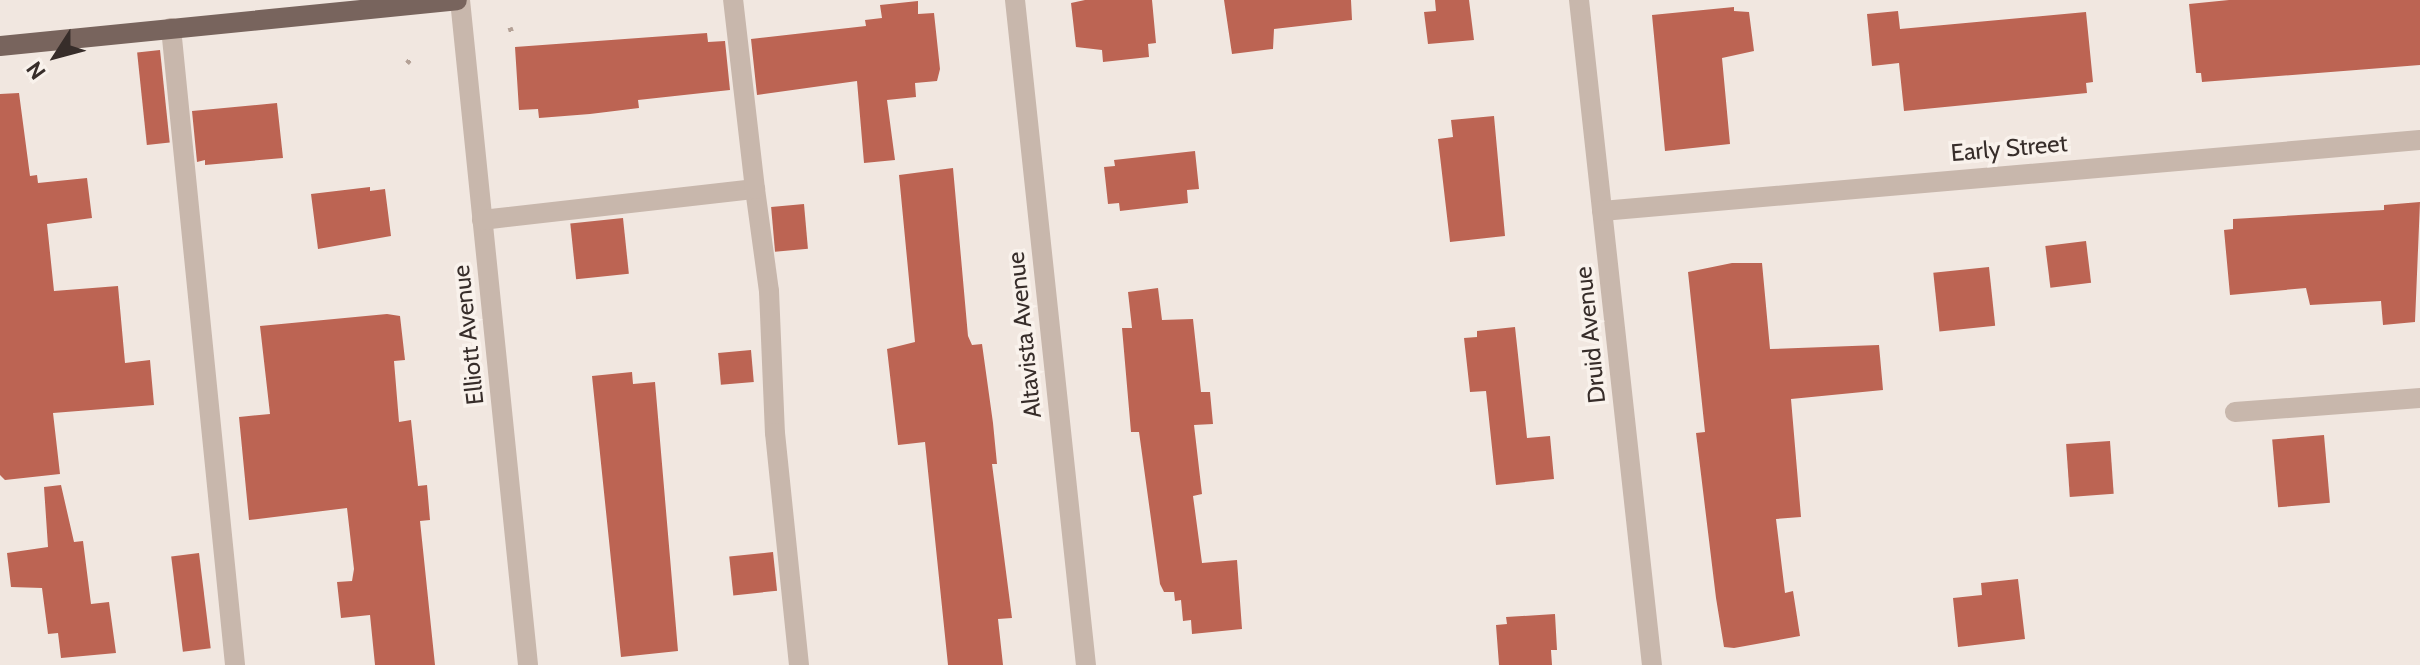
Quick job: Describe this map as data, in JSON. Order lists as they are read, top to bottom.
{
  "streets": {
    "street": [
      "Early Street",
      "Elliott Avenue",
      "Altavista Avenue",
      "Druid Avenue"
    ]
  },
  "crossings": [
    ["Early Street", "Druid Avenue"]
  ],
  "north": "bottom left"
}
